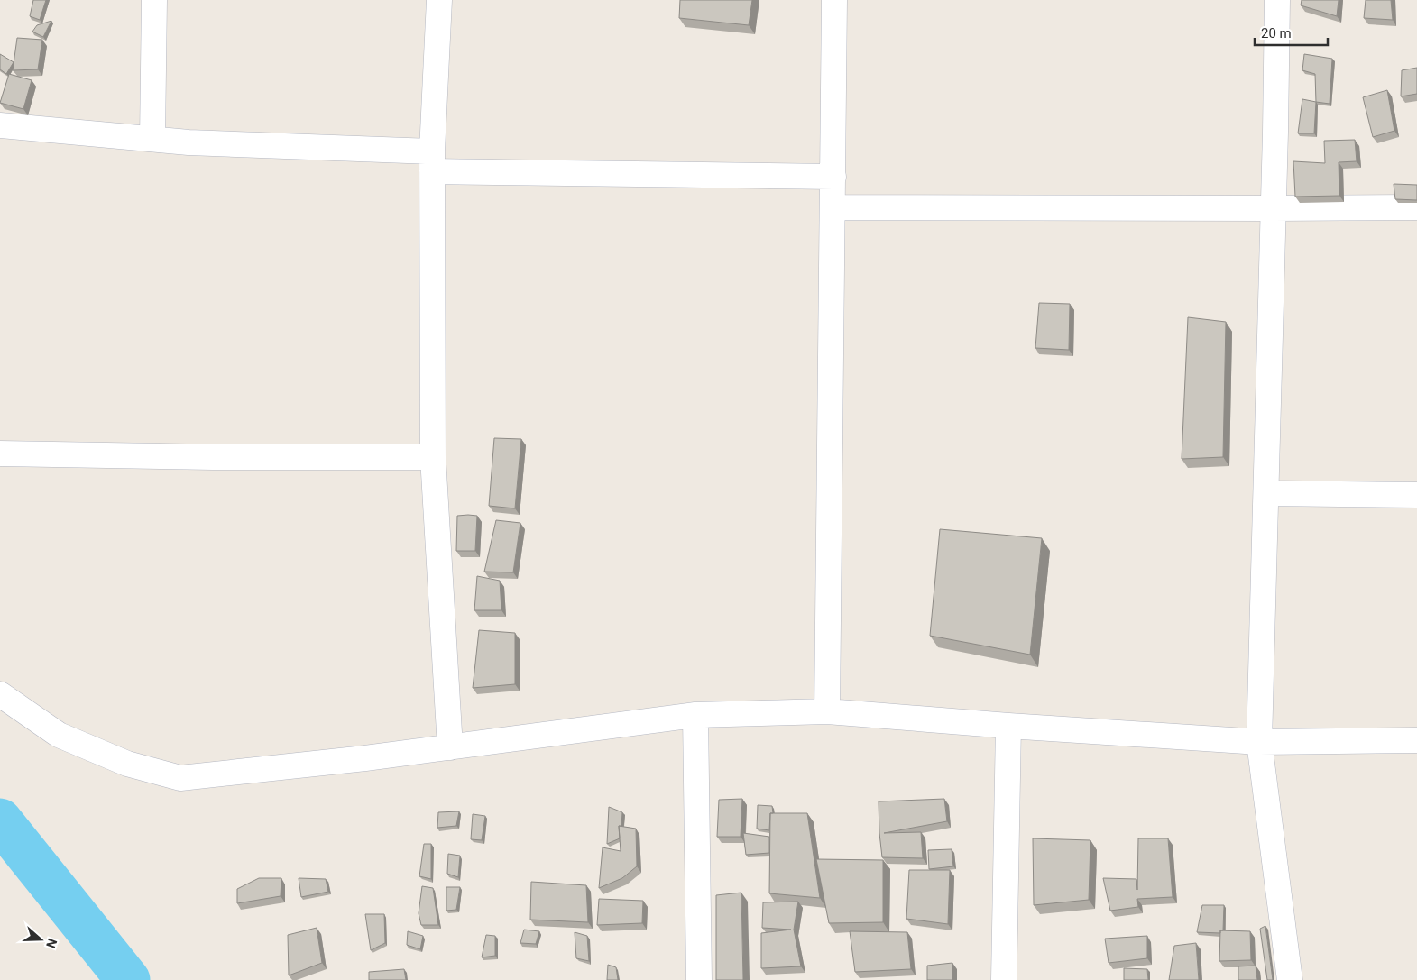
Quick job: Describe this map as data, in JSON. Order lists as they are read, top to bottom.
{
  "scale_bar": "20 m",
  "north": "right"
}
